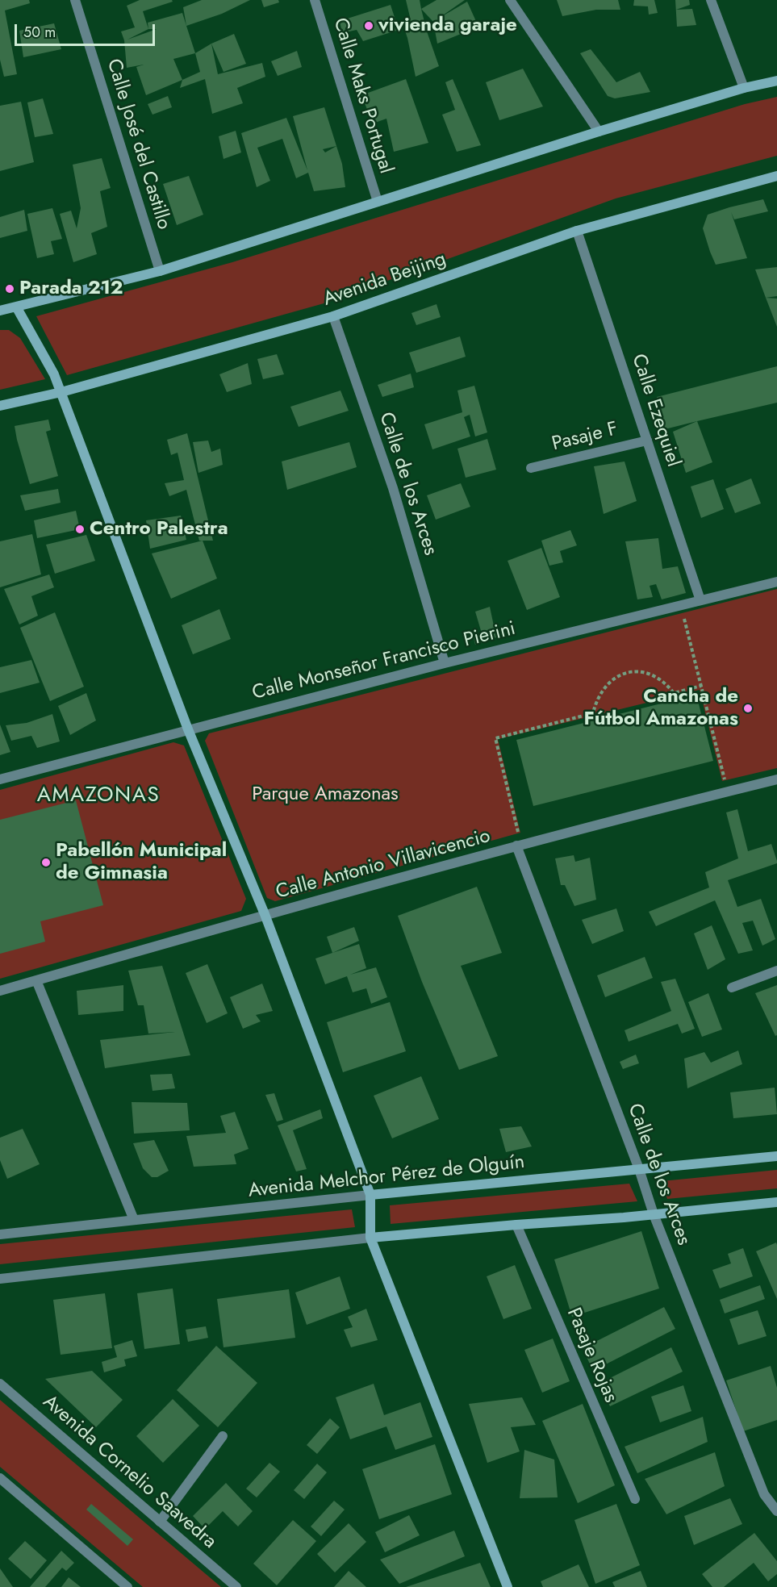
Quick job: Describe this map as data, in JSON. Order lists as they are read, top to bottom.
{
  "streets": {
    "street": [
      "Calle Maks Portugal",
      "Calle José del Castillo",
      "Avenida Beijing",
      "Calle Ezequiel",
      "Pasaje F",
      "Calle de los Arces",
      "Calle Monseñor Francisco Pierini",
      "Calle Antonio Villavicencio",
      "Avenida Melchor Pérez de Olguín",
      "Pasaje Rojas",
      "Avenida Cornelio Saavedra"
    ]
  },
  "crossings": [
    ["Avenida Beijing", "Calle Ezequiel"],
    ["Avenida Beijing", "Calle de los Arces"],
    ["Calle Ezequiel", "Pasaje F"],
    ["Calle Ezequiel", "Calle Monseñor Francisco Pierini"],
    ["Calle de los Arces", "Calle Monseñor Francisco Pierini"],
    ["Calle de los Arces", "Calle Antonio Villavicencio"],
    ["Calle de los Arces", "Avenida Melchor Pérez de Olguín"]
  ],
  "districts": ["AMAZONAS"],
  "parks": ["Parque Amazonas"],
  "places": [
    "vivienda garaje",
    "Parada 212",
    "Centro Palestra",
    "Cancha de Fútbol Amazonas",
    "Pabellón Municipal de Gimnasia"
  ],
  "scale_bar": "50 m"
}
